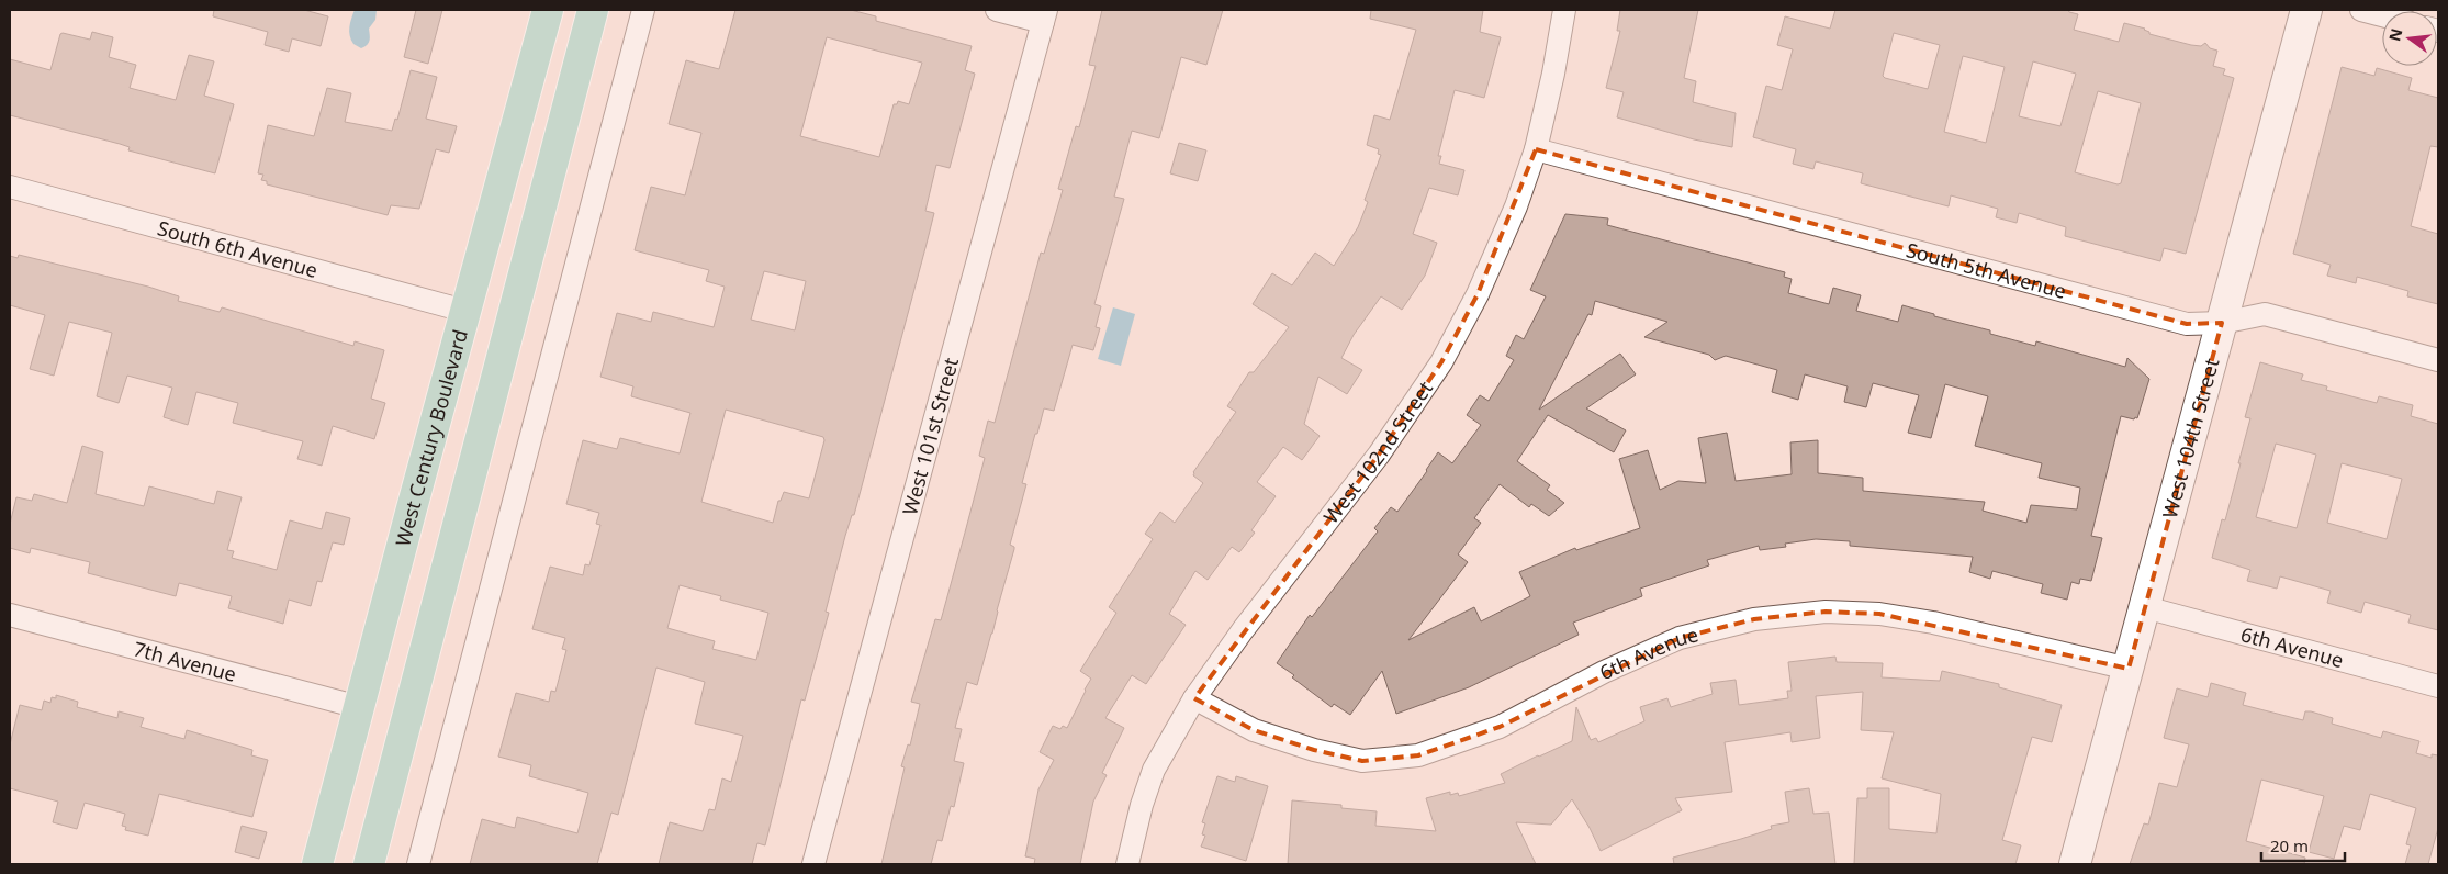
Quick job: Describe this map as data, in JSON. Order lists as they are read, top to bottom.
{
  "streets": {
    "main road": ["West Century Boulevard"],
    "street": [
      "South 6th Avenue",
      "South 5th Avenue",
      "West 101st Street",
      "West 104th Street",
      "West 102nd Street",
      "6th Avenue",
      "7th Avenue"
    ]
  },
  "crossings": [
    ["South 6th Avenue", "West Century Boulevard"],
    ["South 5th Avenue", "West 104th Street"],
    ["South 5th Avenue", "West 102nd Street"],
    ["West Century Boulevard", "7th Avenue"],
    ["West 104th Street", "6th Avenue"],
    ["West 102nd Street", "6th Avenue"]
  ],
  "scale_bar": "20 m",
  "north": "left"
}
